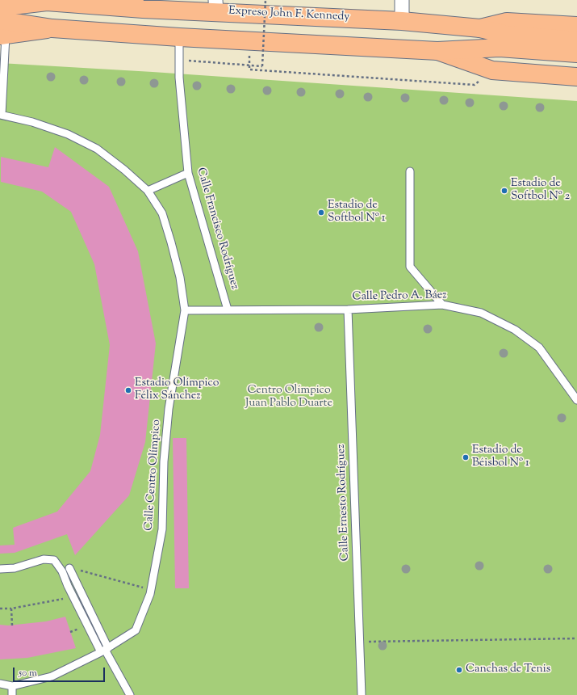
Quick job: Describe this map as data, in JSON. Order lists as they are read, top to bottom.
{
  "streets": {
    "main road": ["Expreso John F. Kennedy"],
    "lane": [
      "Calle Francisco Rodríguez",
      "Calle Pedro A. Báez",
      "Calle Centro Olímpico",
      "Calle Ernesto Rodríguez"
    ]
  },
  "crossings": [
    ["Calle Francisco Rodríguez", "Calle Pedro A. Báez"],
    ["Calle Pedro A. Báez", "Calle Centro Olímpico"],
    ["Calle Pedro A. Báez", "Calle Ernesto Rodríguez"]
  ],
  "parks": ["Centro Olímpico Juan Pablo Duarte"],
  "places": [
    "Estadio de Softbol Nº 2",
    "Estadio de Softbol Nº 1",
    "Estadio Olímpico Félix Sánchez",
    "Estadio de Béisbol Nº 1",
    "Canchas de Tenis"
  ],
  "scale_bar": "50 m"
}
